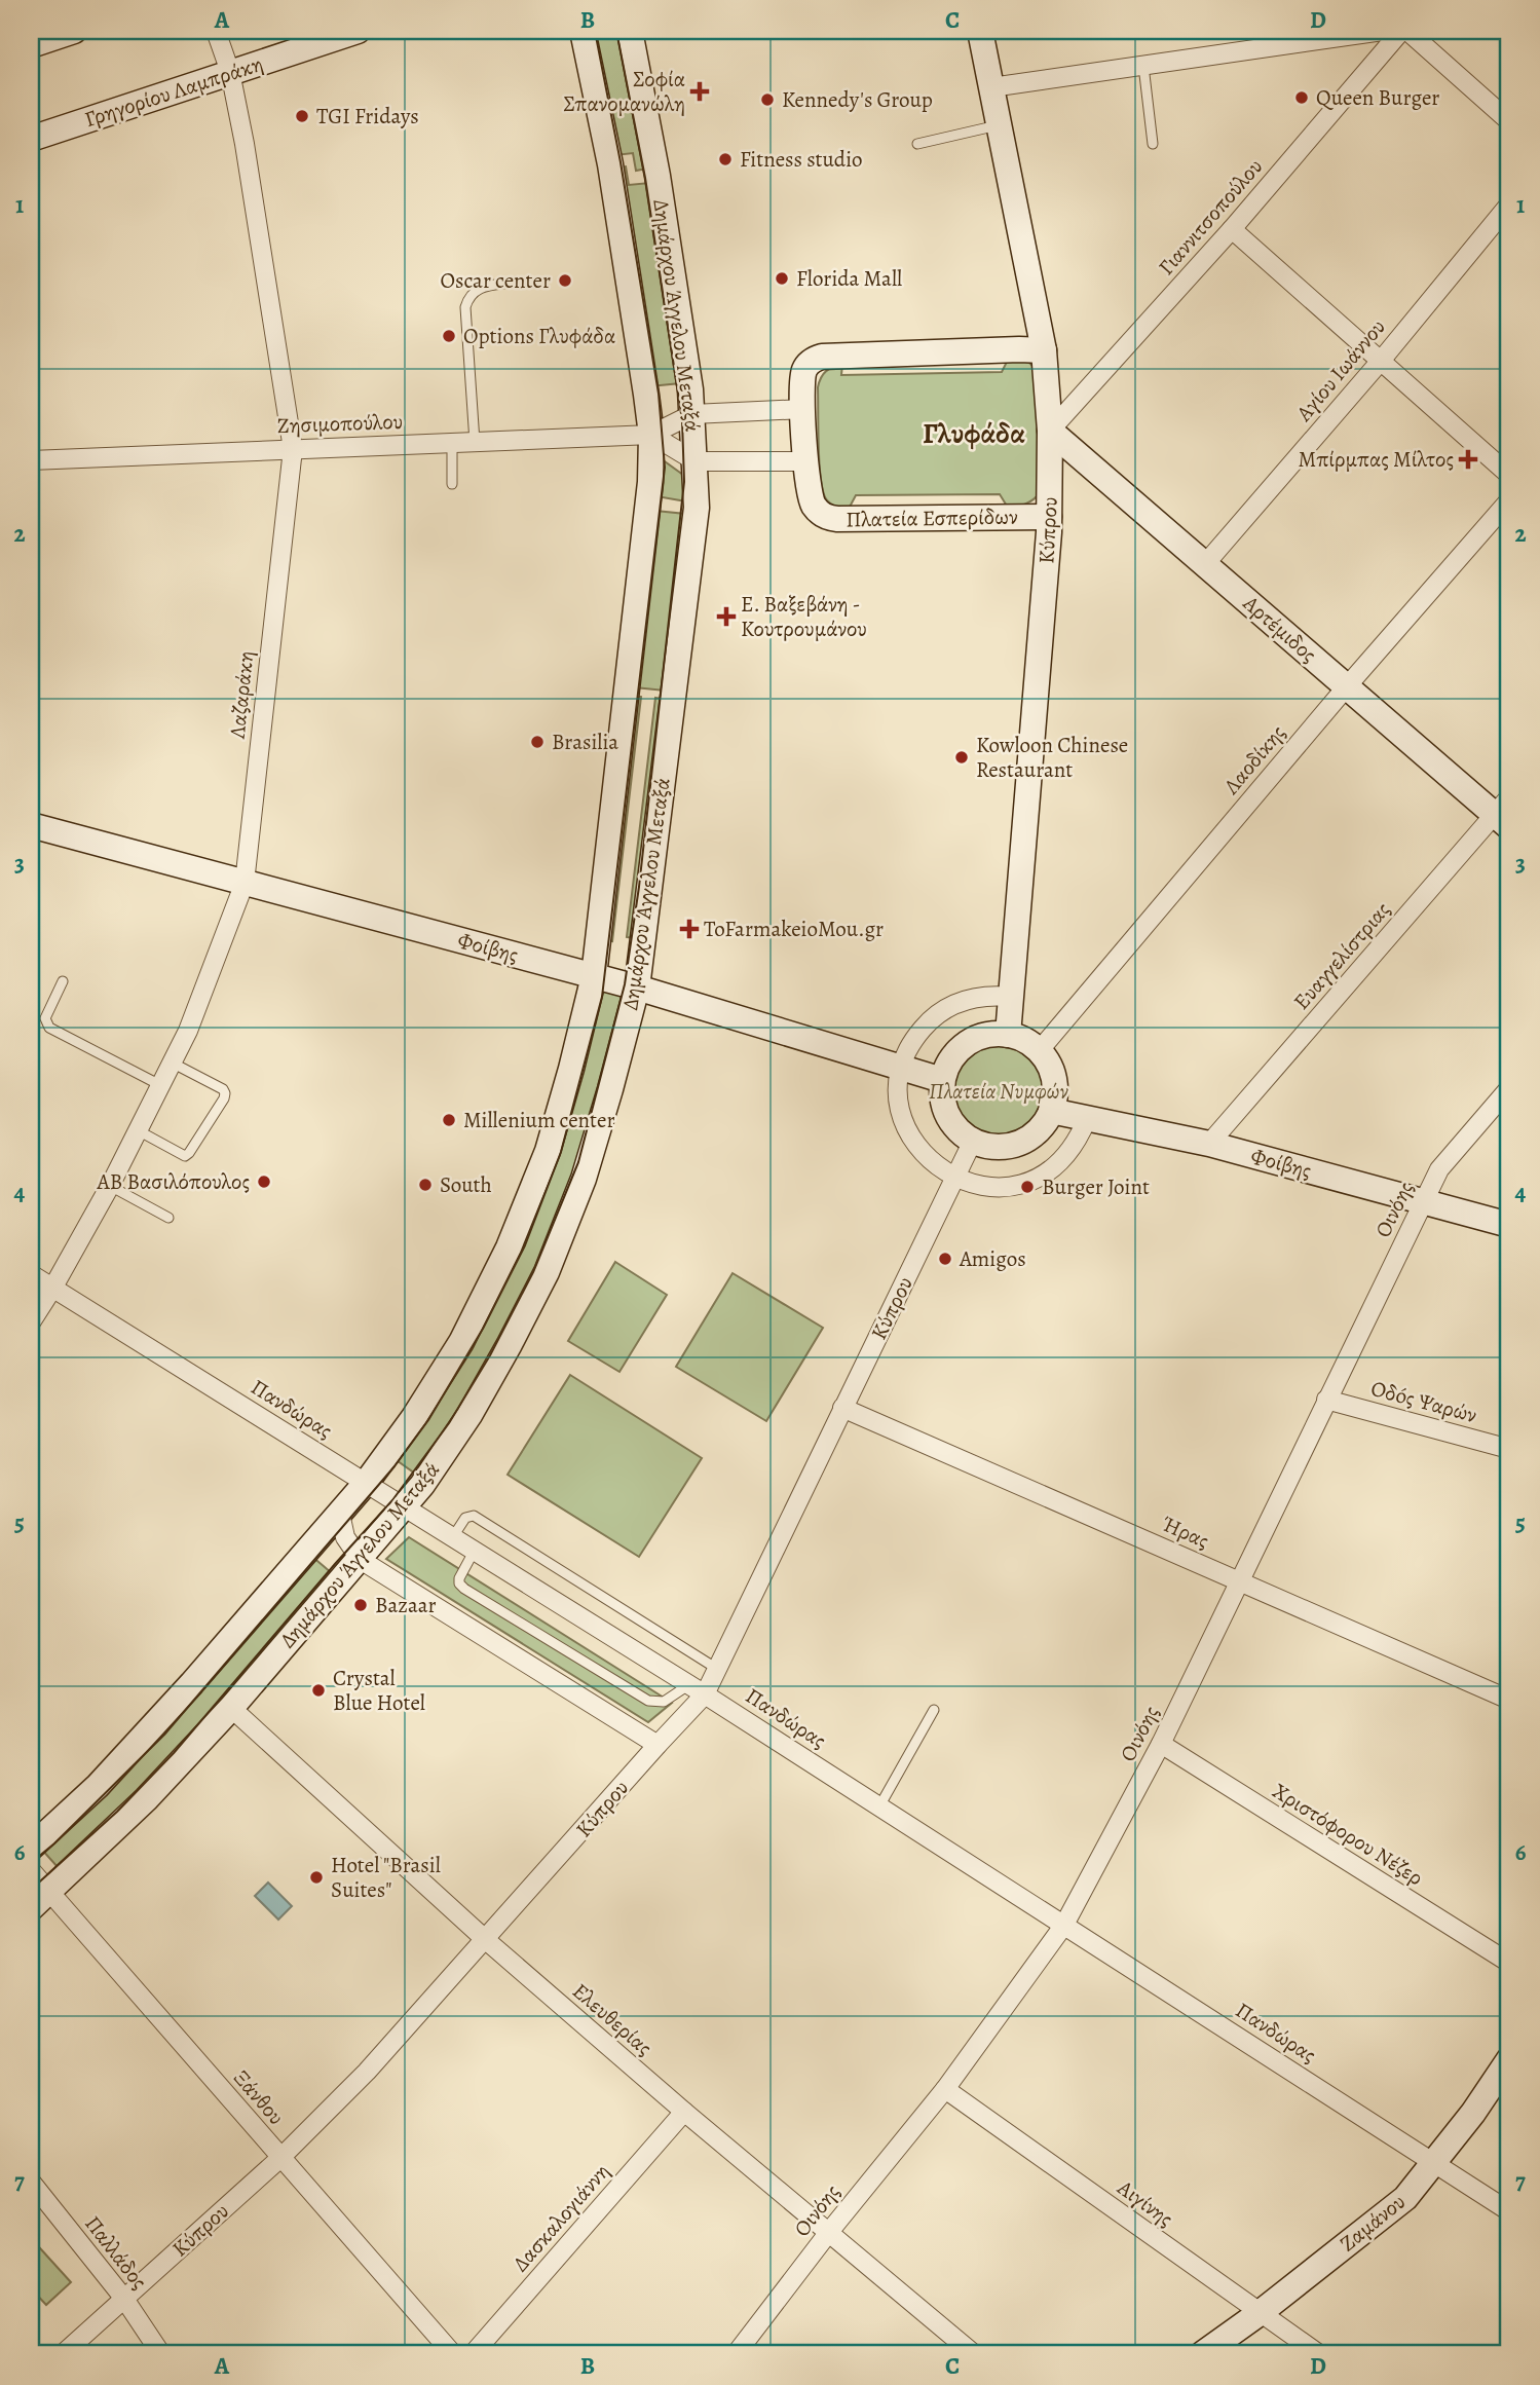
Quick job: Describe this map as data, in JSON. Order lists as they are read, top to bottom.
{
  "streets": {
    "street": [
      "Γρηγορίου Λαμπράκη",
      "Γιαννιτσοπούλου",
      "Δημάρχου Άγγελου Μεταξά",
      "Αγίου Ιωάννου",
      "Ζησιμοπούλου",
      "Πλατεία Εσπερίδων",
      "Κύπρου",
      "Αρτέμιδος",
      "Λαζαράκη",
      "Λαοδίκης",
      "Φοίβης",
      "Ευαγγελίστριας",
      "Οινόης",
      "Οδóς Ψαρών",
      "Πανδώρας",
      "Ήρας",
      "Χριστόφορου Νέζερ",
      "Ελευθερίας",
      "Ξάνθου",
      "Αιγίνης",
      "Δασκαλογιάννη",
      "Ζαμάνου",
      "Παλλάδος"
    ]
  },
  "crossings": [
    ["Γρηγορίου Λαμπράκη", "Λαζαράκη"],
    ["Γιαννιτσοπούλου", "Κύπρου"],
    ["Γιαννιτσοπούλου", "Αρτέμιδος"],
    ["Δημάρχου Άγγελου Μεταξά", "Ζησιμοπούλου"],
    ["Δημάρχου Άγγελου Μεταξά", "Φοίβης"],
    ["Δημάρχου Άγγελου Μεταξά", "Πανδώρας"],
    ["Δημάρχου Άγγελου Μεταξά", "Ελευθερίας"],
    ["Δημάρχου Άγγελου Μεταξά", "Ξάνθου"],
    ["Αγίου Ιωάννου", "Αρτέμιδος"],
    ["Ζησιμοπούλου", "Πλατεία Εσπερίδων"],
    ["Ζησιμοπούλου", "Λαζαράκη"],
    ["Πλατεία Εσπερίδων", "Κύπρου"],
    ["Κύπρου", "Αρτέμιδος"],
    ["Κύπρου", "Λαοδίκης"],
    ["Κύπρου", "Φοίβης"],
    ["Κύπρου", "Πανδώρας"],
    ["Κύπρου", "Ήρας"],
    ["Κύπρου", "Ελευθερίας"],
    ["Κύπρου", "Ξάνθου"],
    ["Κύπρου", "Παλλάδος"],
    ["Αρτέμιδος", "Λαοδίκης"],
    ["Αρτέμιδος", "Ευαγγελίστριας"],
    ["Λαζαράκη", "Φοίβης"],
    ["Λαζαράκη", "Πανδώρας"],
    ["Λαοδίκης", "Φοίβης"],
    ["Φοίβης", "Ευαγγελίστριας"],
    ["Φοίβης", "Οινόης"],
    ["Οινόης", "Οδóς Ψαρών"],
    ["Οινόης", "Πανδώρας"],
    ["Οινόης", "Ήρας"],
    ["Οινόης", "Χριστόφορου Νέζερ"],
    ["Οινόης", "Ελευθερίας"],
    ["Οινόης", "Αιγίνης"],
    ["Πανδώρας", "Ζαμάνου"],
    ["Ελευθερίας", "Δασκαλογιάννη"],
    ["Αιγίνης", "Ζαμάνου"]
  ],
  "districts": ["Γλυφάδα"],
  "parks": ["Πλατεία Νυμφών"],
  "places": {
    "health": [
      "Σοφία Σπανομανώλη",
      "Μπίρμπας Μίλτος",
      "Ε. Βαξεβάνη - Κουτρουμάνου",
      "ToFarmakeioMou.gr"
    ],
    "other": [
      "Queen Burger",
      "Kennedy's Group",
      "TGI Fridays",
      "Fitness studio",
      "Florida Mall",
      "Oscar center",
      "Options Γλυφάδα",
      "Brasilia",
      "Kowloon Chinese Restaurant",
      "Millenium center",
      "ΑΒ Βασιλόπουλος",
      "South",
      "Burger Joint",
      "Amigos",
      "Bazaar",
      "Crystal Blue Hotel",
      "Hotel \"Brasil Suites\""
    ]
  },
  "grid": {
    "columns": [
      "A",
      "B",
      "C",
      "D"
    ],
    "rows": [
      "1",
      "2",
      "3",
      "4",
      "5",
      "6",
      "7"
    ]
  }
}
